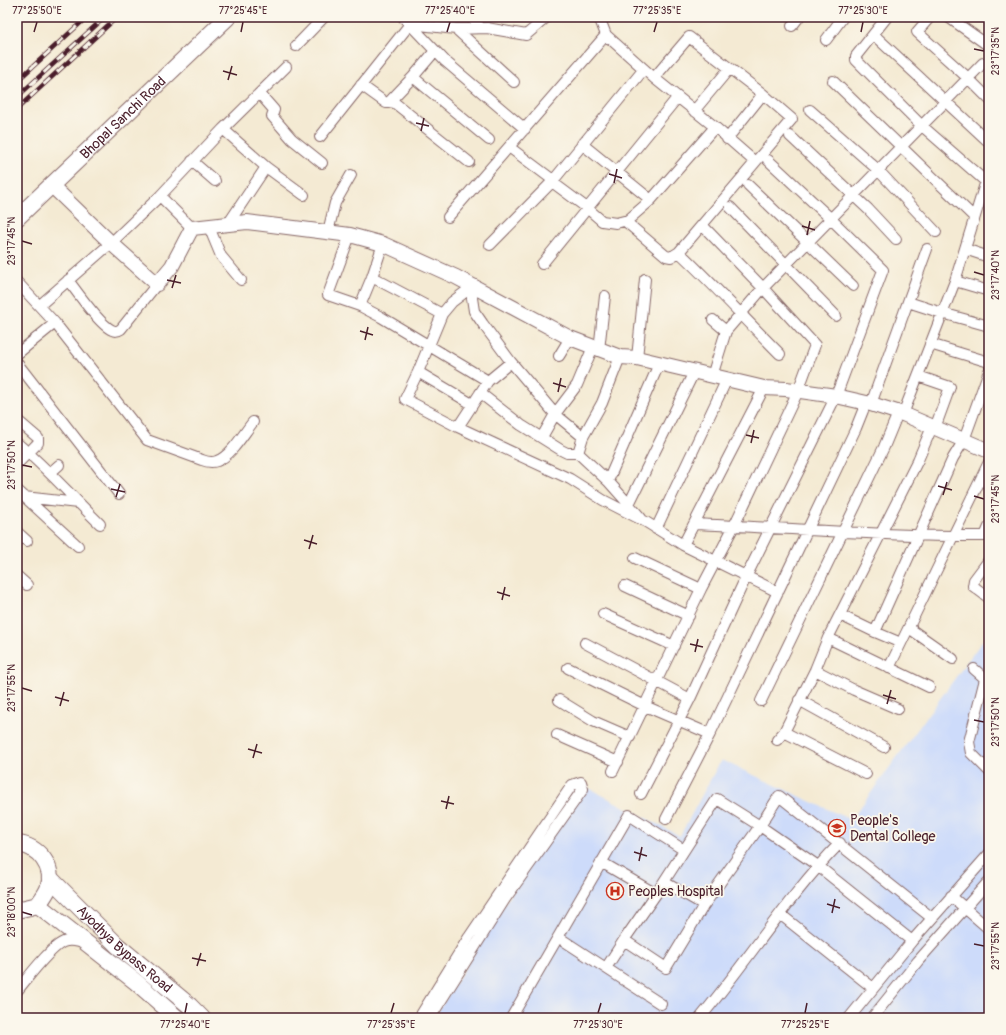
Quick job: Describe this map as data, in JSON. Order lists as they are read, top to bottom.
{
  "streets": {
    "main road": ["Bhopal Sanchi Road", "Ayodhya Bypass Road"]
  },
  "places": {
    "school or university": ["People's Dental College"],
    "hospital": ["Peoples Hospital"]
  },
  "coordinates": [
    "77°25'50\"E",
    "77°25'45\"E",
    "77°25'40\"E",
    "77°25'35\"E",
    "77°25'30\"E",
    "23°17'35\"N",
    "23°17'45\"N",
    "23°17'40\"N",
    "23°17'50\"N",
    "23°17'55\"N",
    "23°18'00\"N",
    "77°25'25\"E"
  ]
}
